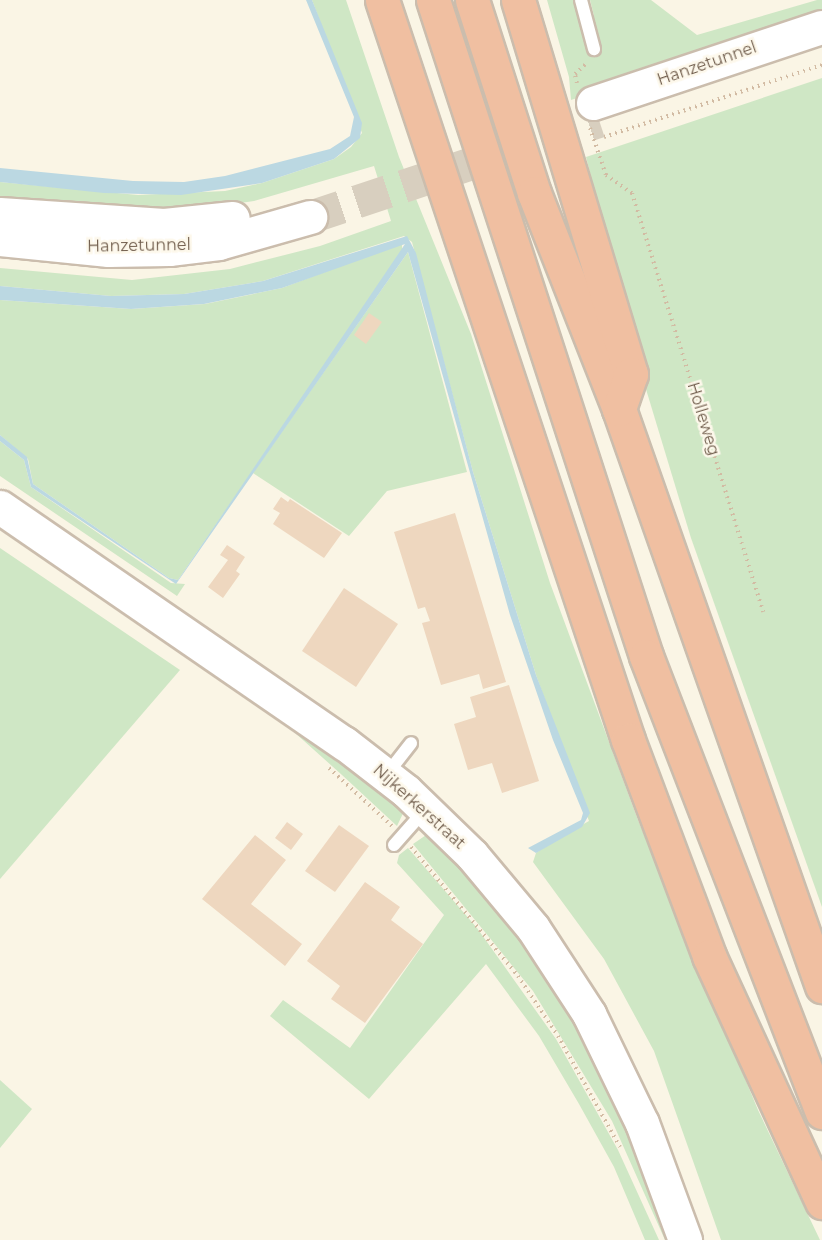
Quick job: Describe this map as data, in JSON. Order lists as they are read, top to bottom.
{
  "streets": {
    "main road": ["Hanzetunnel", "Nijkerkerstraat"],
    "path": ["Holleweg"]
  }
}
